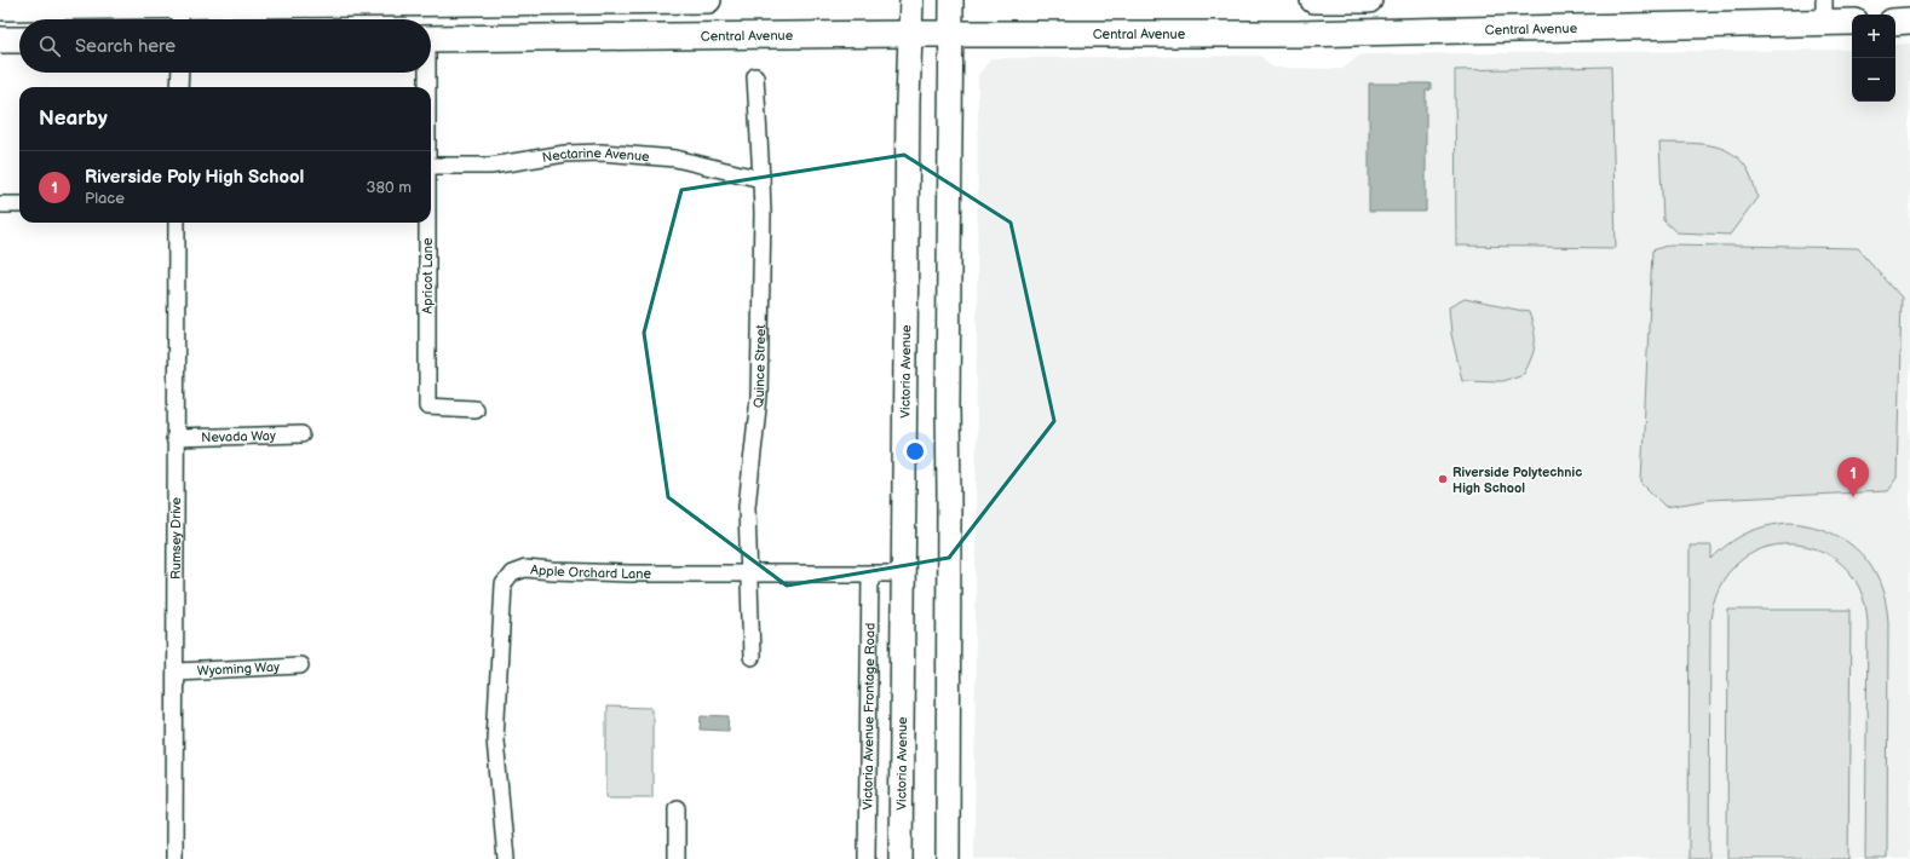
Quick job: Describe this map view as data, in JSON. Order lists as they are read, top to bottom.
{
  "streets": {
    "main road": ["Central Avenue", "Victoria Avenue"],
    "street": [
      "Nectarine Avenue",
      "Apricot Lane",
      "Quince Street",
      "Nevada Way",
      "Rumsey Drive",
      "Apple Orchard Lane",
      "Wyoming Way",
      "Victoria Avenue Frontage Road"
    ]
  },
  "crossings": [
    ["Central Avenue", "Victoria Avenue"],
    ["Nectarine Avenue", "Quince Street"],
    ["Quince Street", "Apple Orchard Lane"],
    ["Victoria Avenue", "Apple Orchard Lane"],
    ["Nevada Way", "Rumsey Drive"],
    ["Rumsey Drive", "Wyoming Way"],
    ["Apple Orchard Lane", "Victoria Avenue Frontage Road"]
  ],
  "places": ["Riverside Polytechnic High School"],
  "page": {
    "map_buttons": ["+", "−"],
    "search": "Search here",
    "heading": "Nearby",
    "list": [
      {
        "mark": "1",
        "name": "Riverside Poly High School",
        "note": "Place",
        "value": "380 m"
      }
    ],
    "pins": "1"
  }
}
